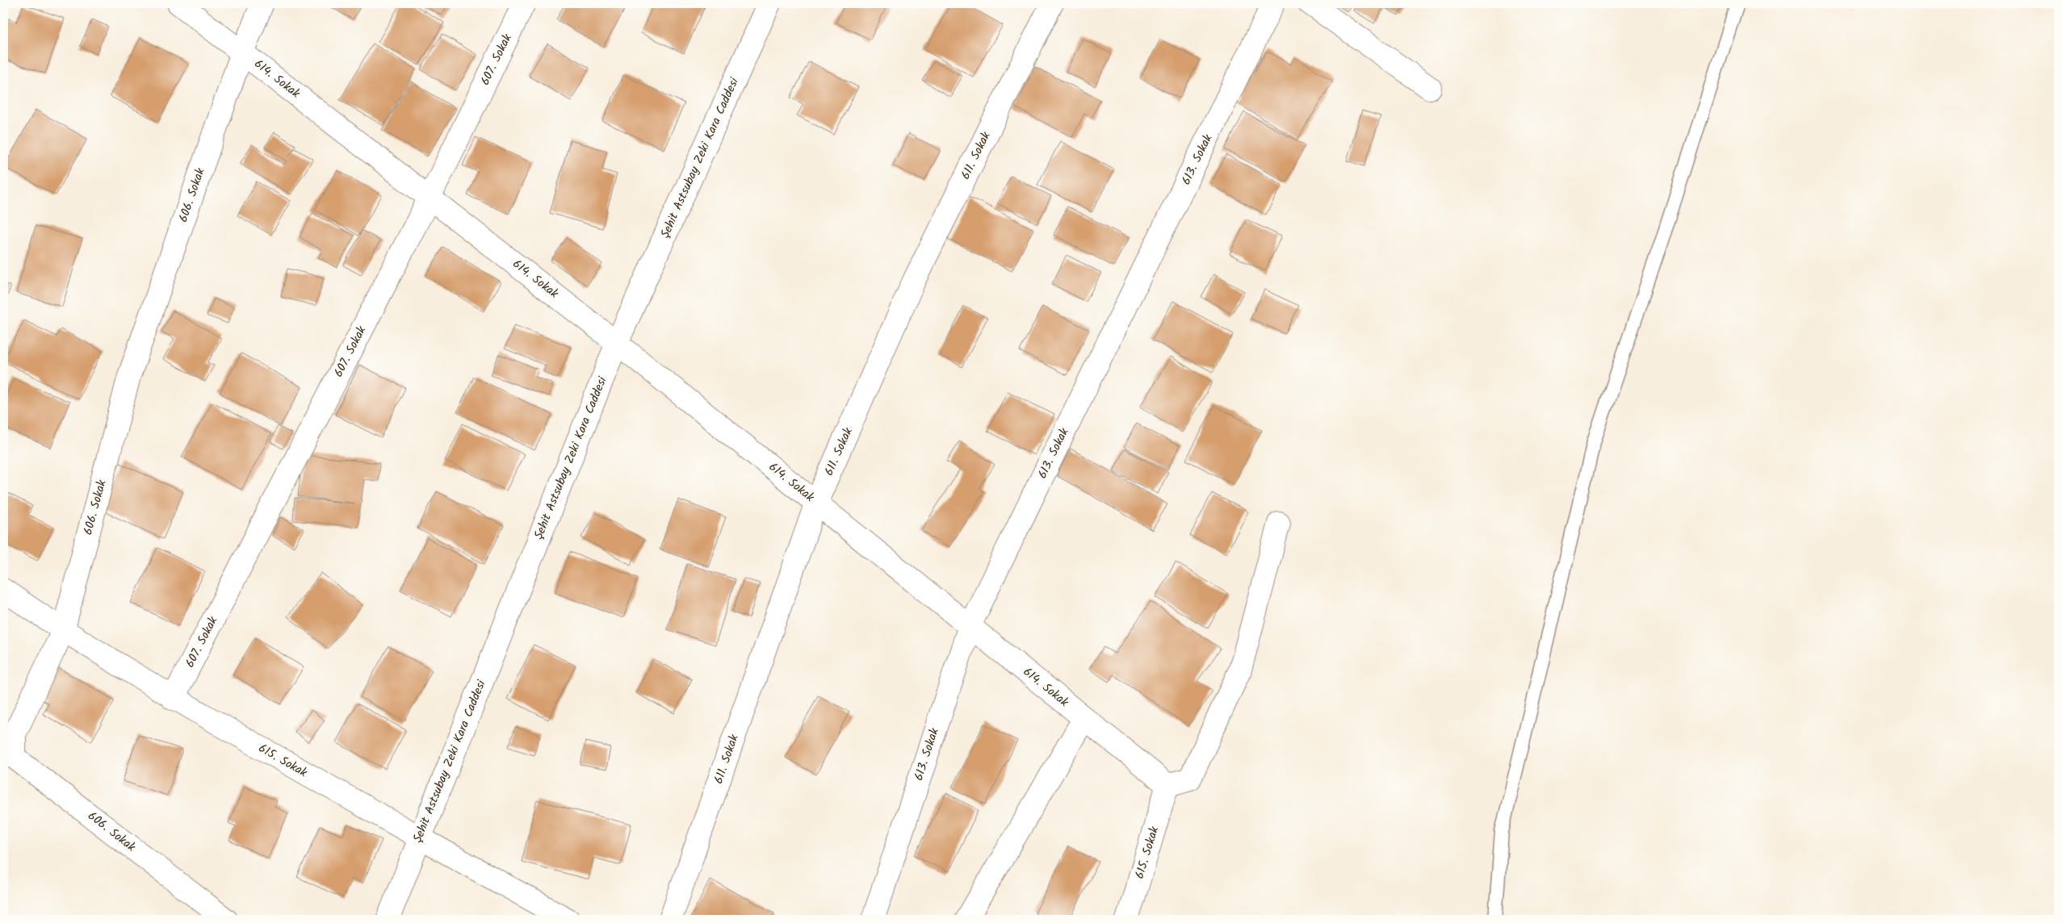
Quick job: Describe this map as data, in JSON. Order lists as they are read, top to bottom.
{
  "streets": {
    "street": [
      "607. Sokak",
      "614. Sokak",
      "611. Sokak",
      "Şehit Astsubay Zeki Kara Caddesi",
      "613. Sokak",
      "606. Sokak",
      "615. Sokak"
    ]
  },
  "crossings": [
    ["607. Sokak", "614. Sokak"],
    ["607. Sokak", "615. Sokak"],
    ["614. Sokak", "611. Sokak"],
    ["614. Sokak", "Şehit Astsubay Zeki Kara Caddesi"],
    ["614. Sokak", "613. Sokak"],
    ["614. Sokak", "606. Sokak"],
    ["614. Sokak", "615. Sokak"],
    ["Şehit Astsubay Zeki Kara Caddesi", "615. Sokak"],
    ["606. Sokak", "615. Sokak"]
  ]
}
